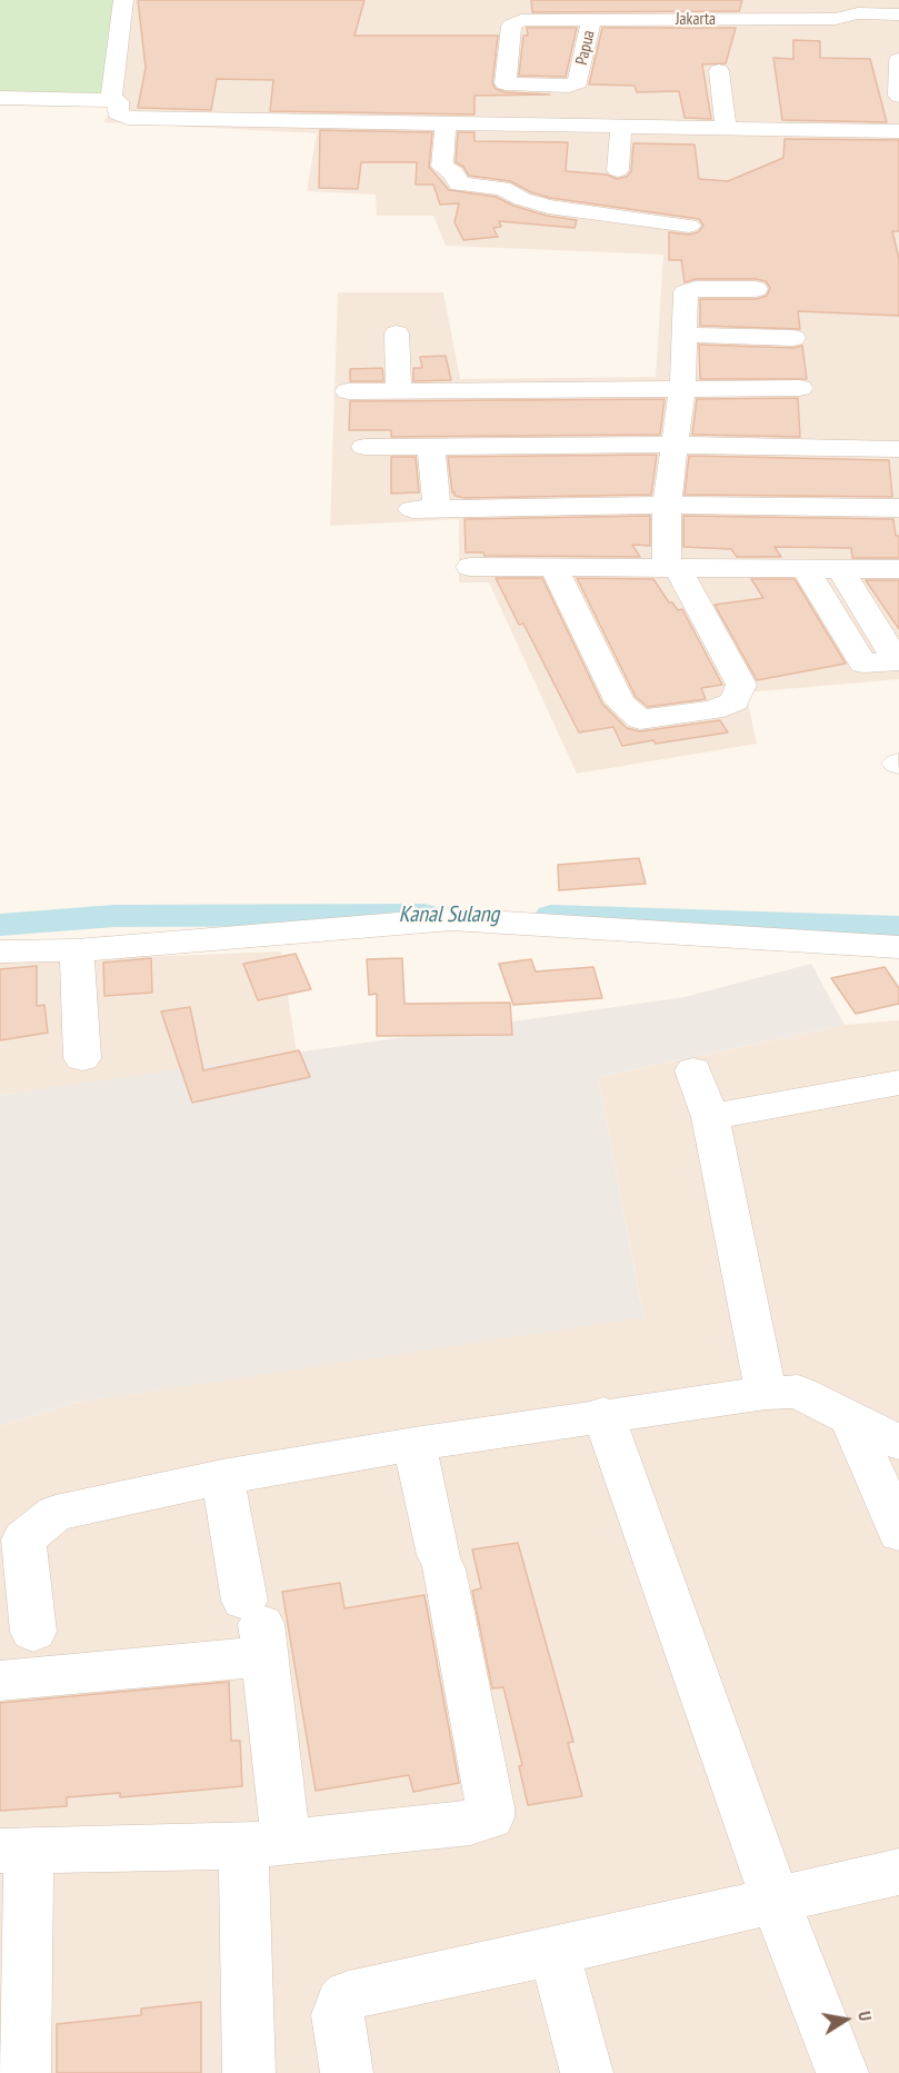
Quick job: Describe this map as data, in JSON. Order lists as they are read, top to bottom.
{
  "streets": {
    "street": ["Jakarta", "Papua"]
  },
  "crossings": [
    ["Jakarta", "Papua"]
  ],
  "water": ["Kanal Sulang"],
  "north": "right"
}
